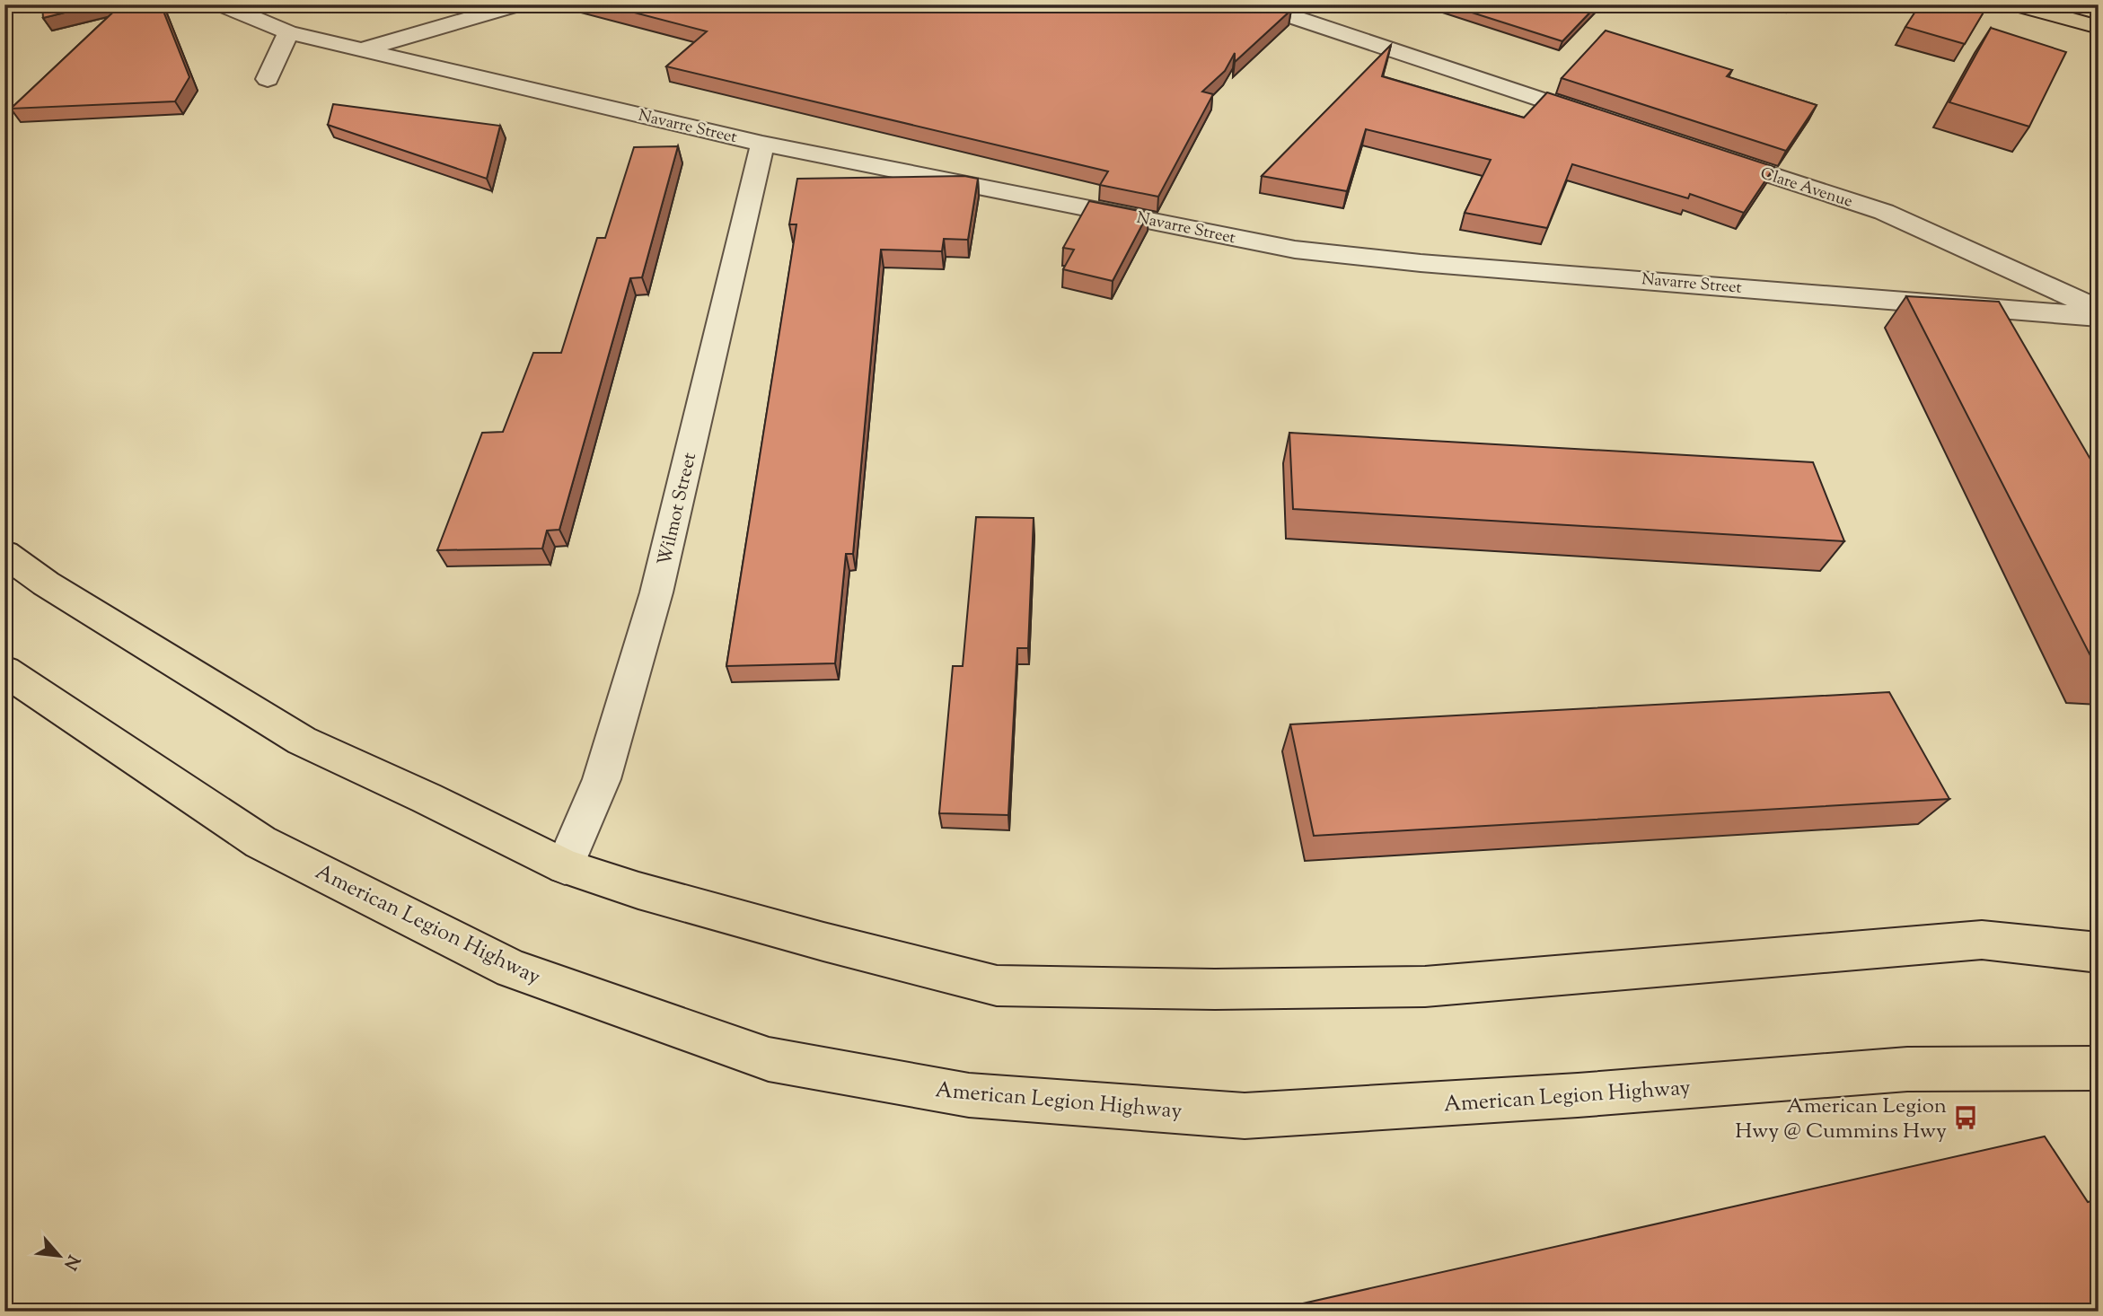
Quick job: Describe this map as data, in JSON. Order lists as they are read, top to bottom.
{
  "streets": {
    "main road": ["American Legion Highway"],
    "street": ["Navarre Street", "Clare Avenue", "Wilmot Street"]
  },
  "crossings": [
    ["Navarre Street", "Wilmot Street"]
  ],
  "places": {
    "bus stop": ["American Legion Hwy @ Cummins Hwy"]
  },
  "north": "bottom right"
}
